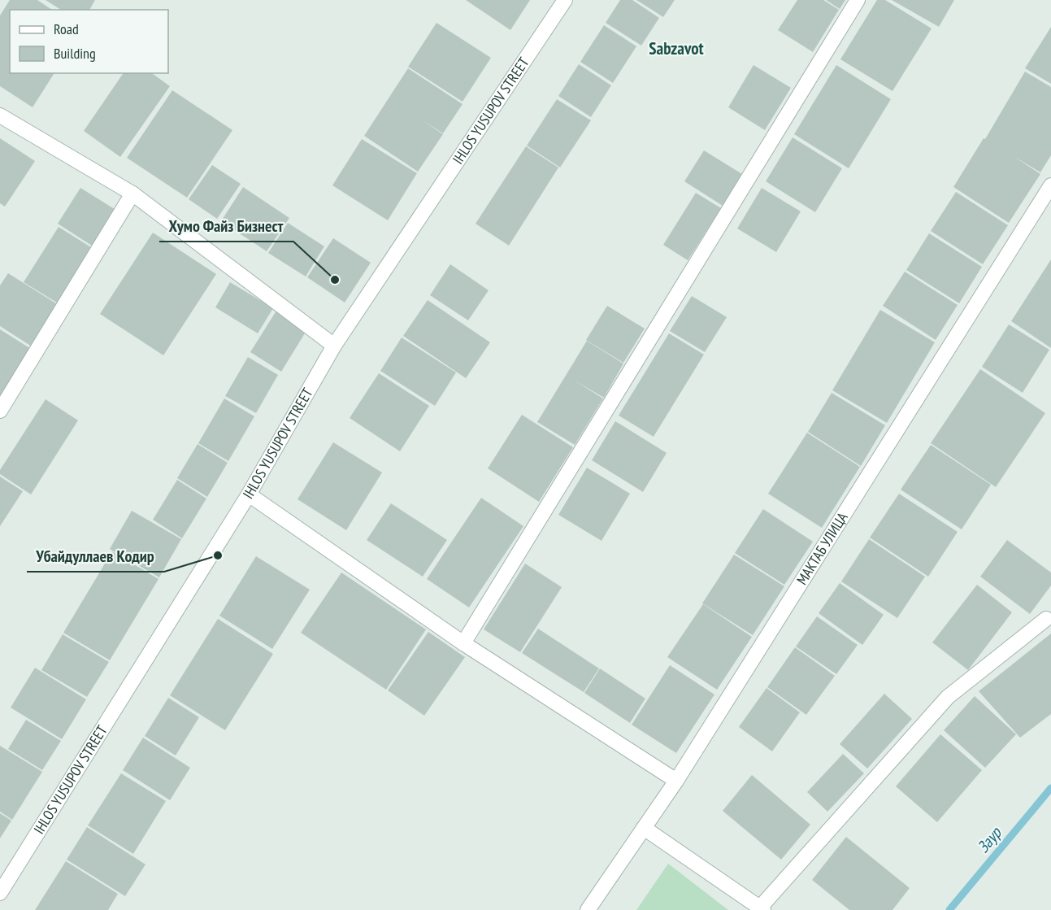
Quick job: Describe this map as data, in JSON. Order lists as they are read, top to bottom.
{
  "streets": {
    "street": ["IHLOS YUSUPOV STREET", "МАКТАБ УЛИЦА"]
  },
  "districts": ["Sabzavot"],
  "water": ["Заур"],
  "places": ["Хумо Файз Бизнест", "Убайдуллаев Кодир"],
  "legend": ["Road", "Building"]
}
